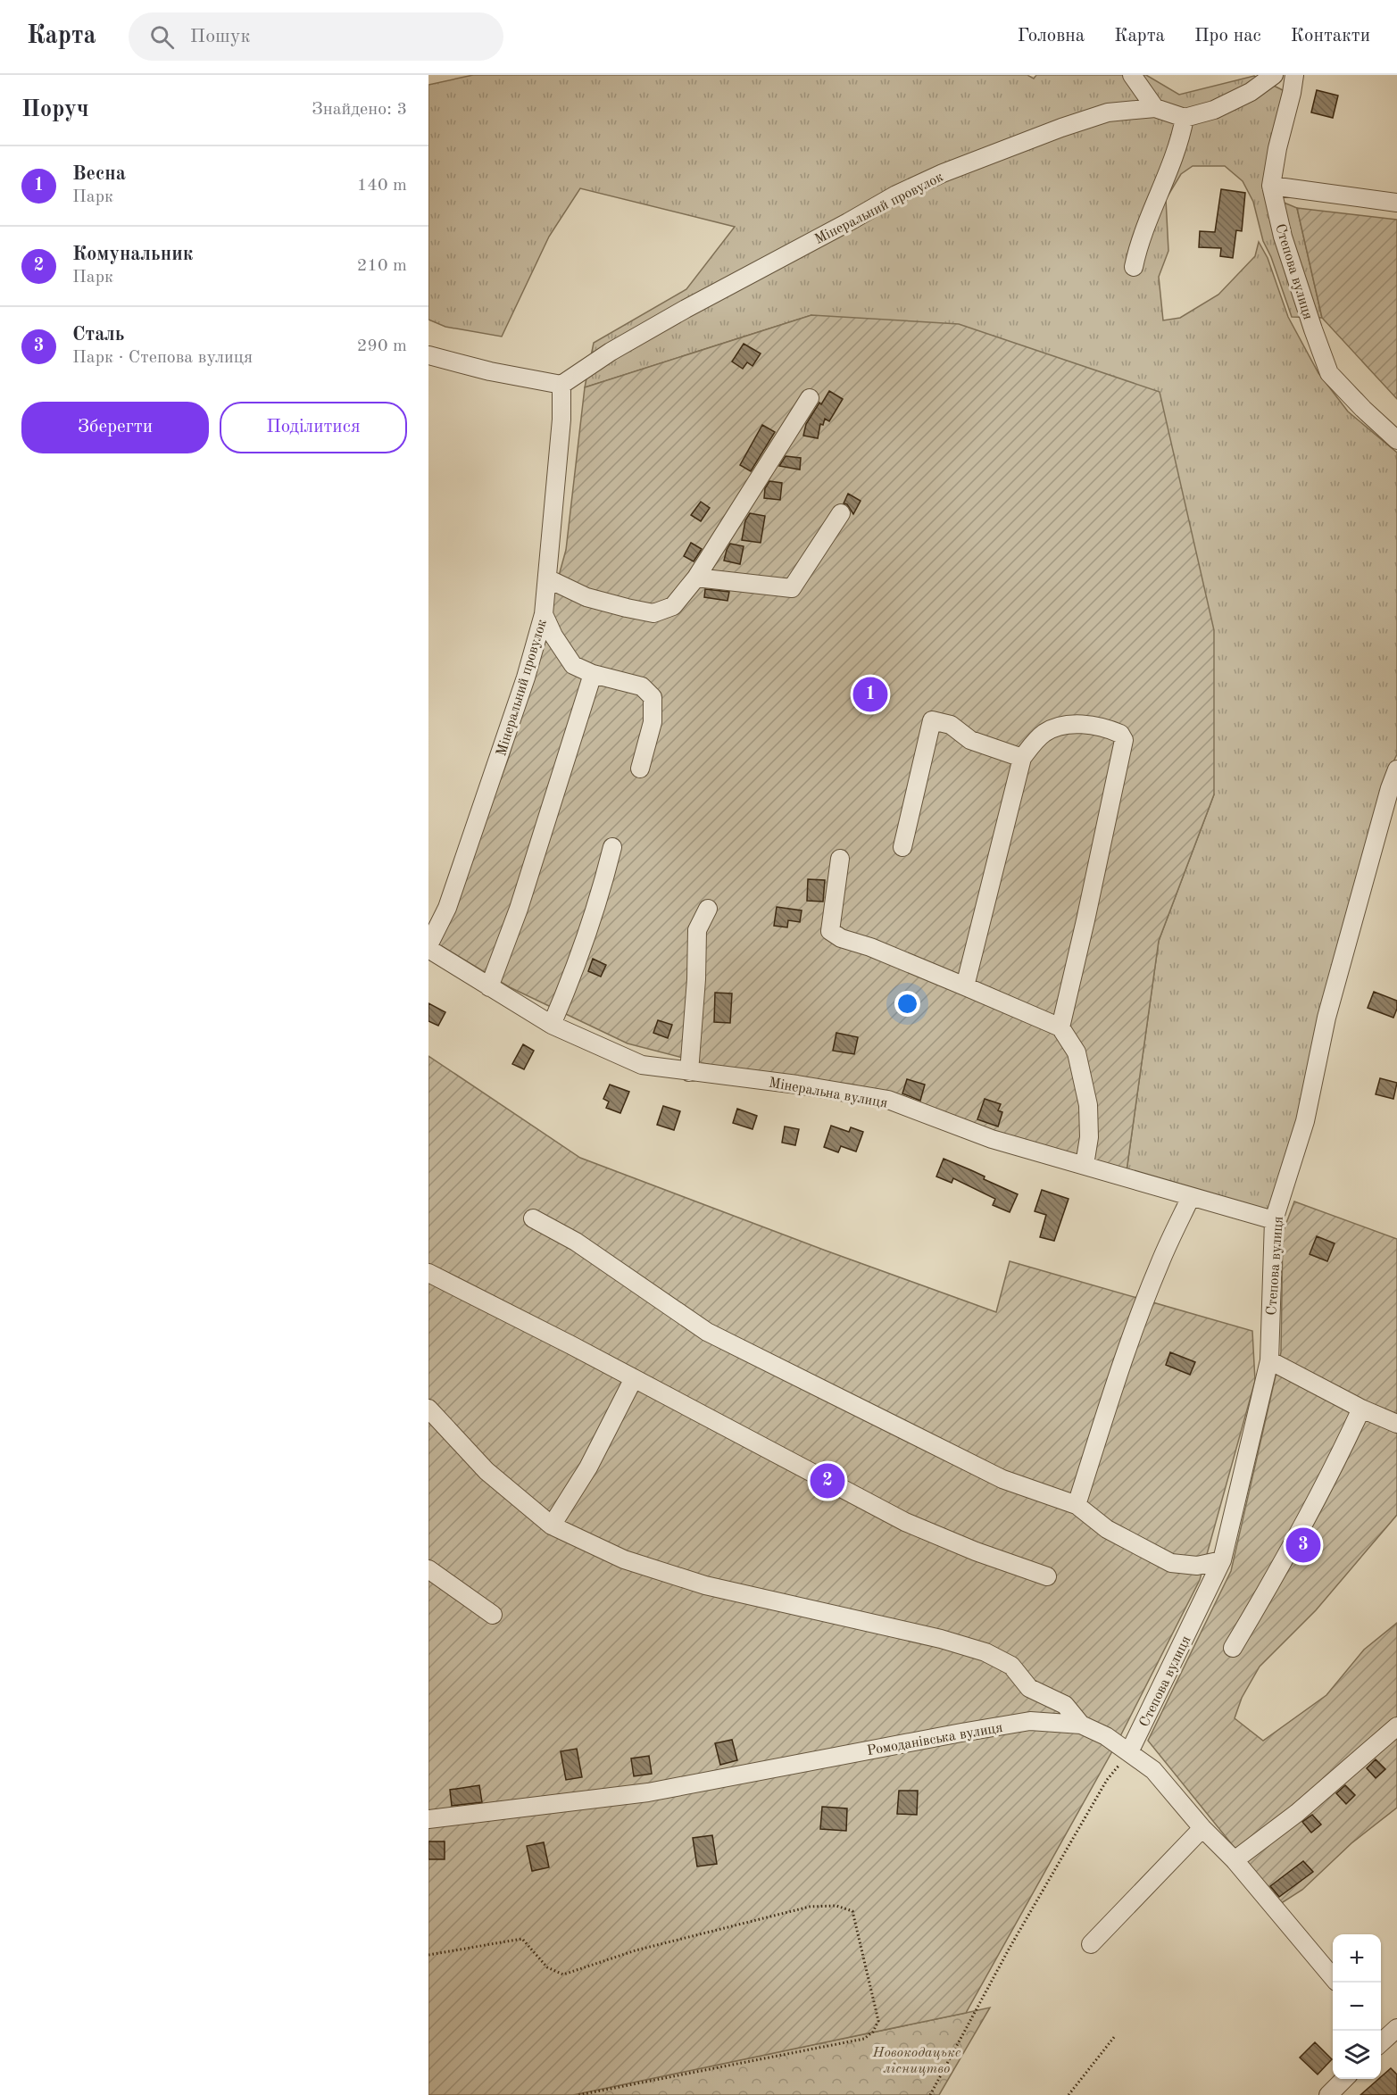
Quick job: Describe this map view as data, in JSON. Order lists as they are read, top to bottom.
{
  "streets": {
    "street": [
      "Мінеральний провулок",
      "Степова вулиця",
      "Мінеральна вулиця",
      "Ромоданівська вулиця"
    ]
  },
  "crossings": [
    ["Мінеральний провулок", "Мінеральна вулиця"],
    ["Степова вулиця", "Мінеральна вулиця"],
    ["Степова вулиця", "Ромоданівська вулиця"]
  ],
  "parks": ["Новокодацьке лісництво"],
  "page": {
    "header": "Карта",
    "search": "Пошук",
    "nav": [
      "Головна",
      "Карта",
      "Про нас",
      "Контакти"
    ],
    "heading": ["Поруч", "Знайдено: 3"],
    "list": [
      {
        "mark": "1",
        "name": "Весна",
        "note": "Парк",
        "value": "140 m"
      },
      {
        "mark": "2",
        "name": "Комунальник",
        "note": "Парк",
        "value": "210 m"
      },
      {
        "mark": "3",
        "name": "Сталь",
        "note": "Парк · Степова вулиця",
        "value": "290 m"
      }
    ],
    "buttons": ["Зберегти", "Поділитися"],
    "pins": ["1", "2", "3"],
    "map_buttons": ["+", "−"]
  }
}
